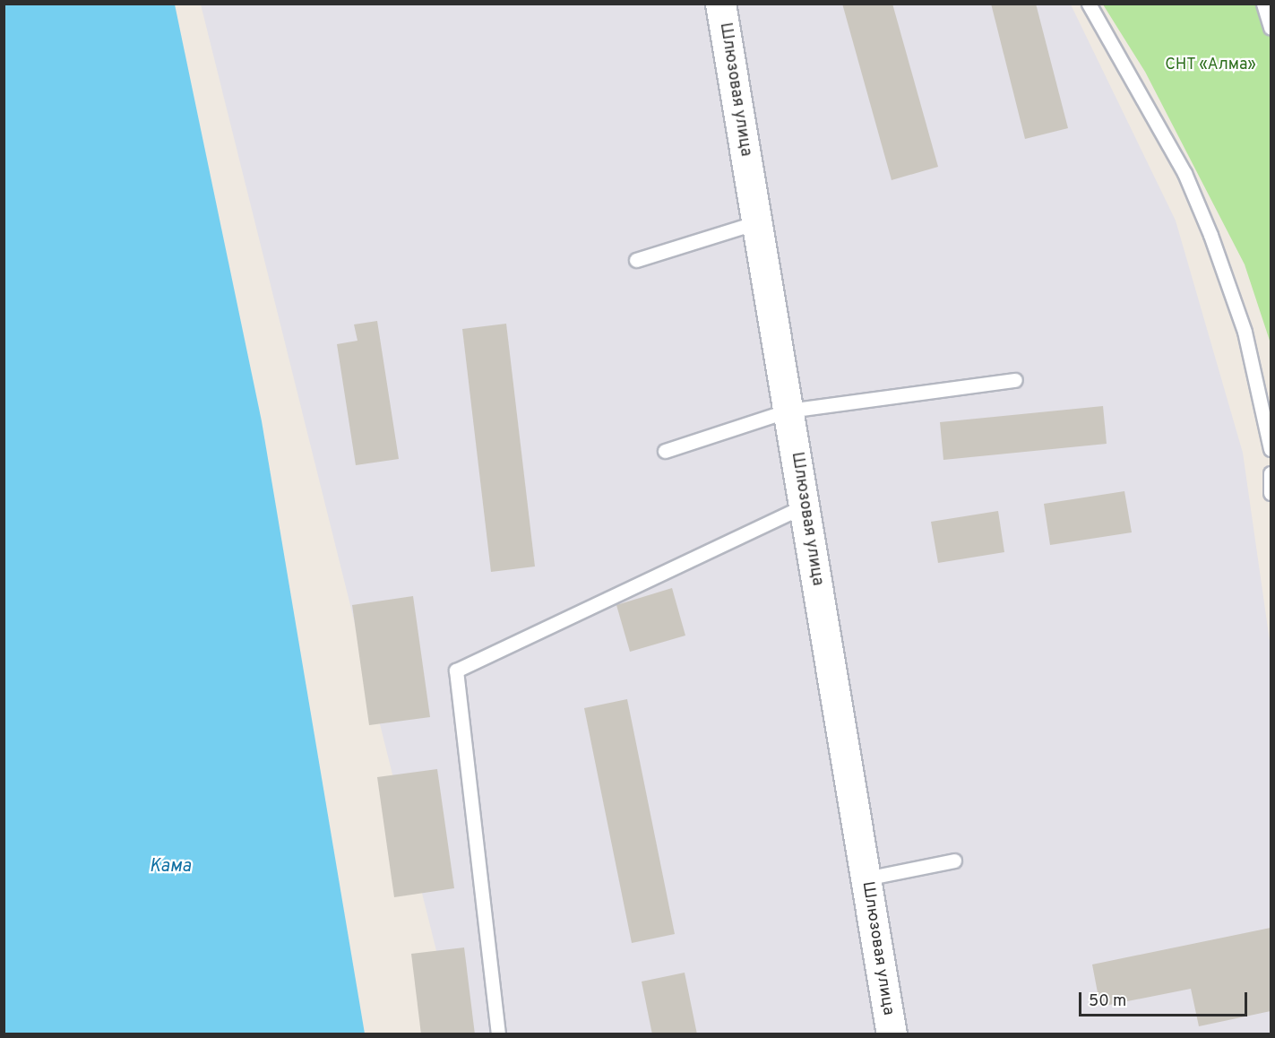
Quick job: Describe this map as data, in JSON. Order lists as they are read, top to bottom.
{
  "streets": {
    "street": ["Шлюзовая улица"]
  },
  "water": ["Кама"],
  "parks": ["СНТ «Алма»"],
  "scale_bar": "50 m"
}
